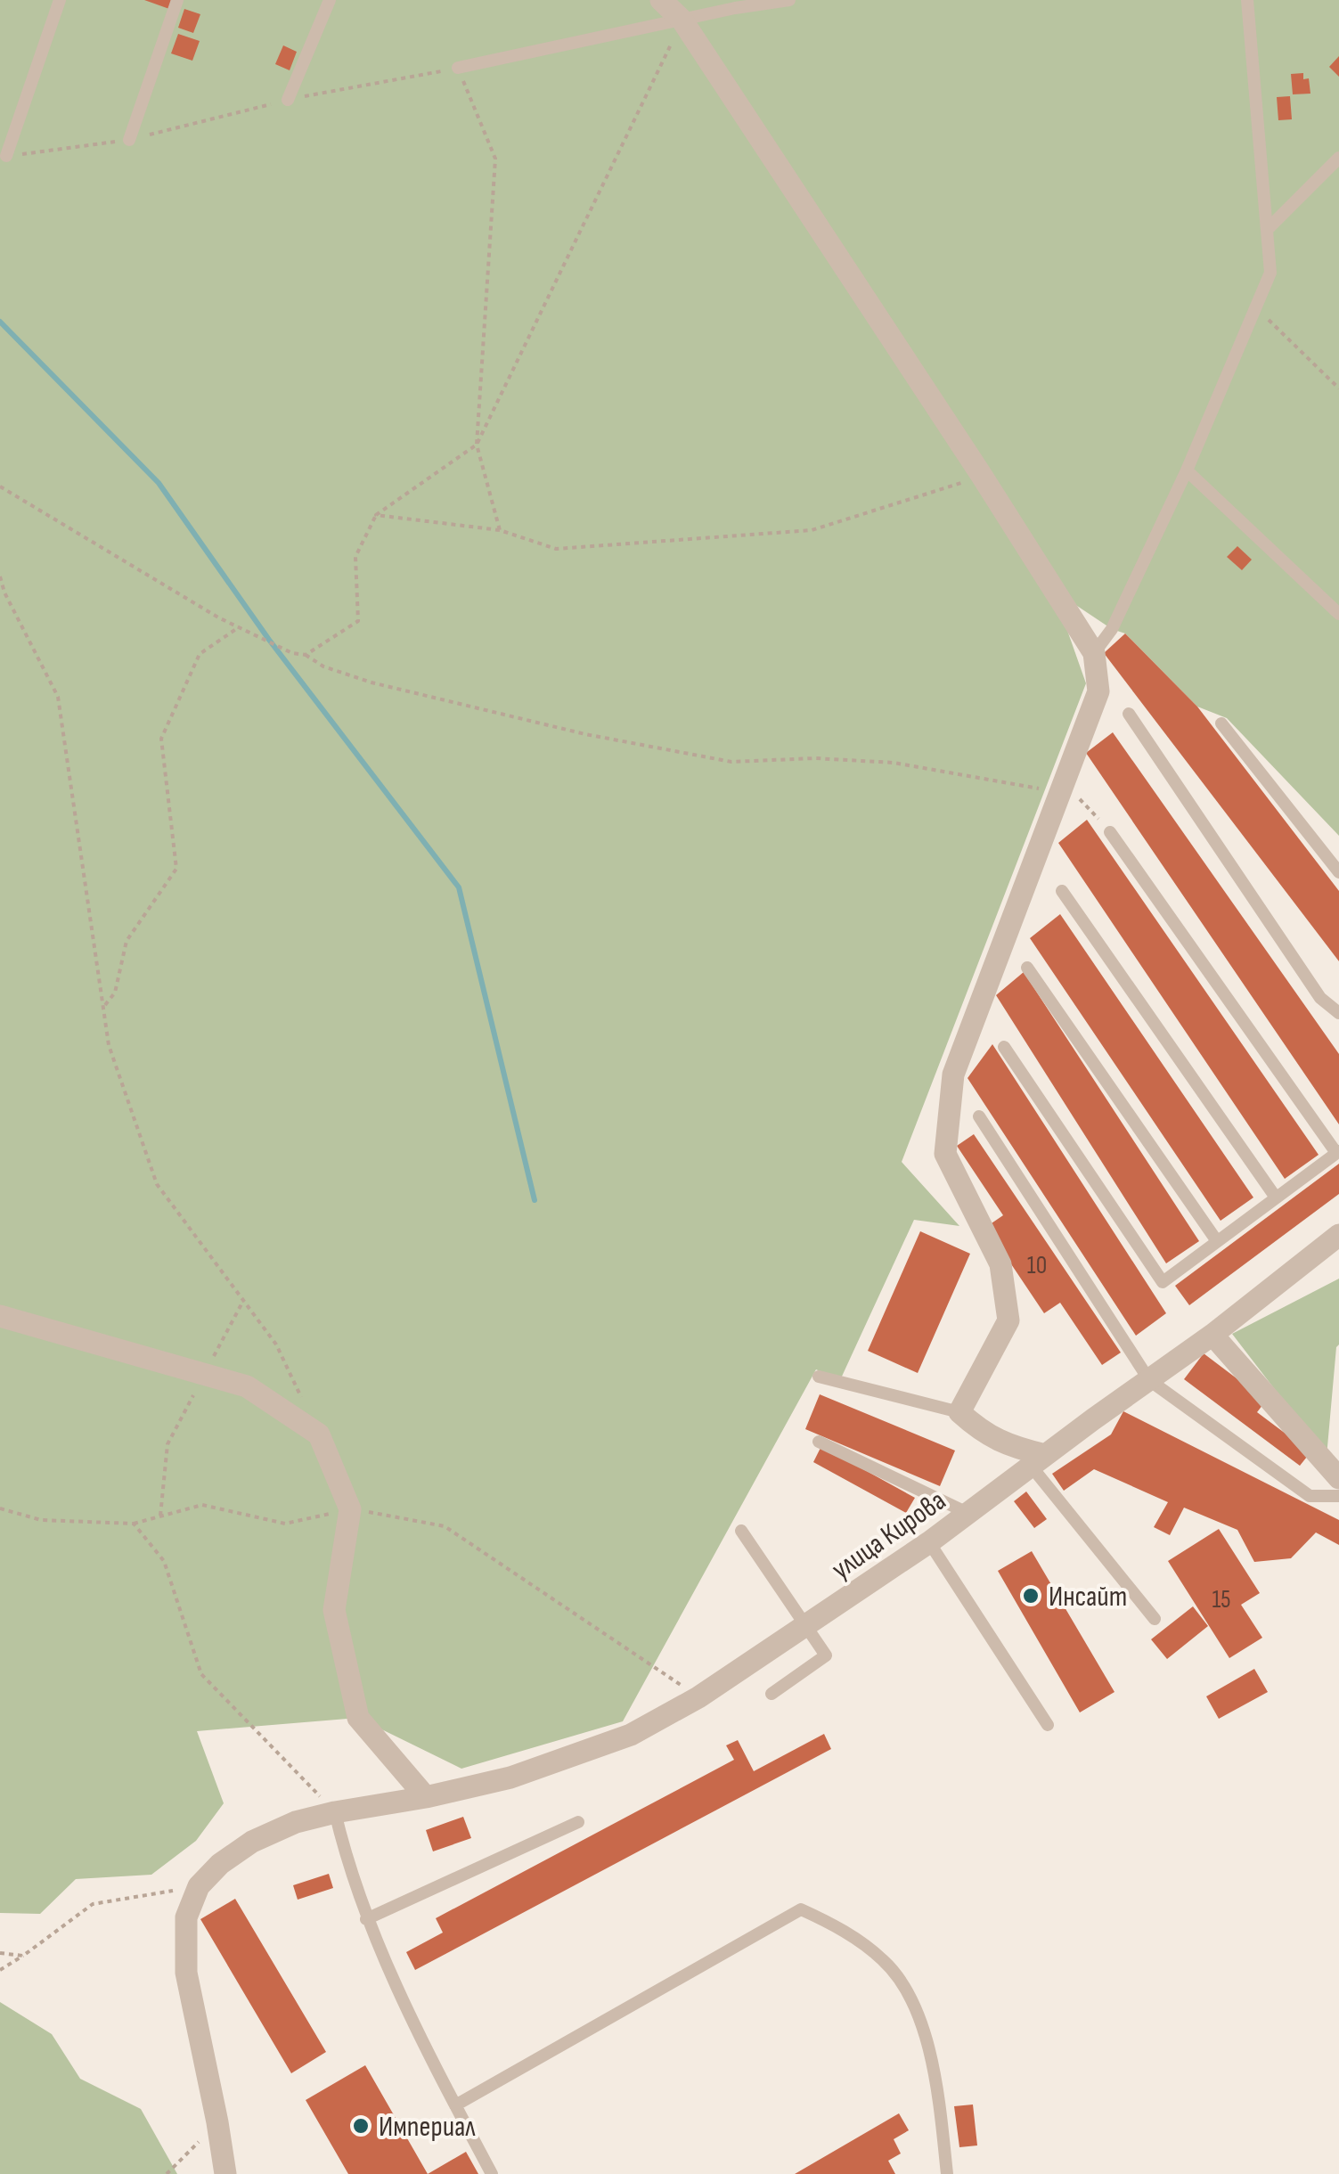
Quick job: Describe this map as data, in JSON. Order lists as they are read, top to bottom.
{
  "streets": {
    "street": ["улица Кирова"]
  },
  "places": ["Инсайт", "Империал"],
  "house_numbers": ["10", "15"]
}
